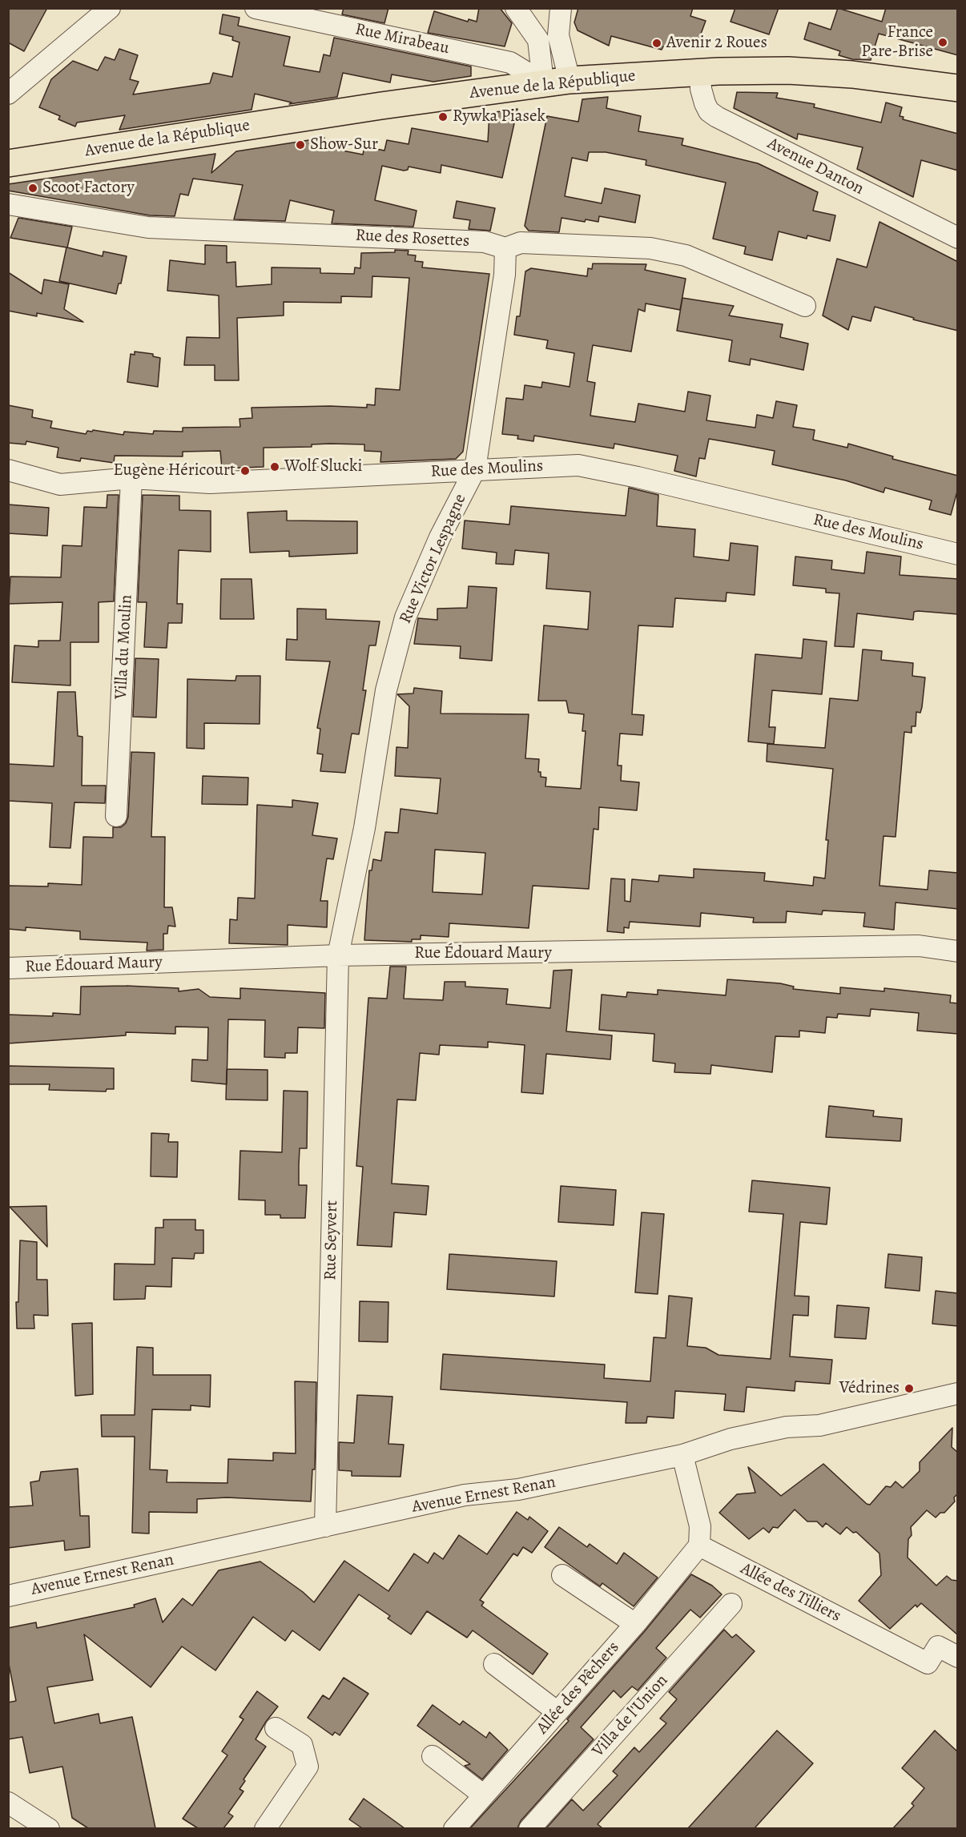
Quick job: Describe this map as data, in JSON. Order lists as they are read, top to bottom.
{
  "streets": {
    "main road": ["Avenue de la République"],
    "street": [
      "Rue Mirabeau",
      "Avenue Danton",
      "Rue des Rosettes",
      "Rue des Moulins",
      "Rue Victor Lespagne",
      "Villa du Moulin",
      "Rue Édouard Maury",
      "Rue Seyvert",
      "Avenue Ernest Renan",
      "Allée des Tilliers",
      "Allée des Pêchers",
      "Villa de l'Union"
    ]
  },
  "crossings": [
    ["Rue Mirabeau", "Avenue de la République"],
    ["Avenue de la République", "Avenue Danton"],
    ["Rue des Rosettes", "Rue Victor Lespagne"],
    ["Rue des Moulins", "Rue Victor Lespagne"],
    ["Rue des Moulins", "Villa du Moulin"],
    ["Rue Victor Lespagne", "Rue Édouard Maury"],
    ["Rue Victor Lespagne", "Rue Seyvert"],
    ["Rue Édouard Maury", "Rue Seyvert"],
    ["Rue Seyvert", "Avenue Ernest Renan"],
    ["Allée des Tilliers", "Allée des Pêchers"]
  ],
  "places": [
    "France Pare-Brise",
    "Avenir 2 Roues",
    "Rywka Piasek",
    "Show-Sur",
    "Scoot Factory",
    "Wolf Slucki",
    "Eugène Héricourt",
    "Védrines"
  ]
}
